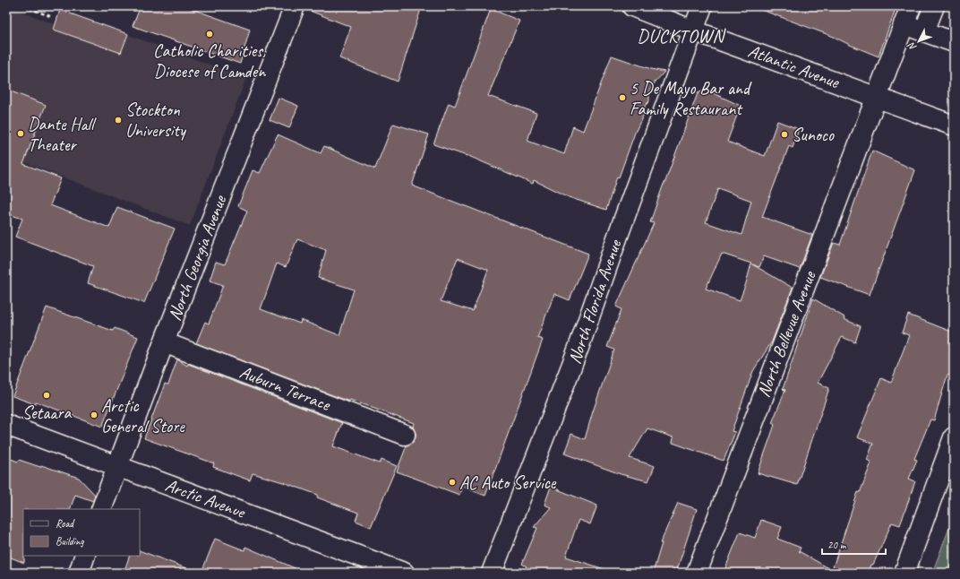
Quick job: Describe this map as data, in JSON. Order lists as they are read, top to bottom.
{
  "streets": {
    "main road": [
      "Atlantic Avenue",
      "North Georgia Avenue",
      "North Florida Avenue",
      "North Bellevue Avenue",
      "Auburn Terrace",
      "Arctic Avenue"
    ]
  },
  "crossings": [
    ["Atlantic Avenue", "North Florida Avenue"],
    ["Atlantic Avenue", "North Bellevue Avenue"],
    ["North Georgia Avenue", "Auburn Terrace"],
    ["North Georgia Avenue", "Arctic Avenue"]
  ],
  "districts": ["DUCKTOWN"],
  "places": [
    "Catholic Charities, Diocese of Camden",
    "5 De Mayo Bar and Family Restaurant",
    "Stockton University",
    "Dante Hall Theater",
    "Sunoco",
    "Setaara",
    "Arctic General Store",
    "AC Auto Service"
  ],
  "legend": ["Road", "Building"],
  "scale_bar": "20 m",
  "north": "bottom left"
}
